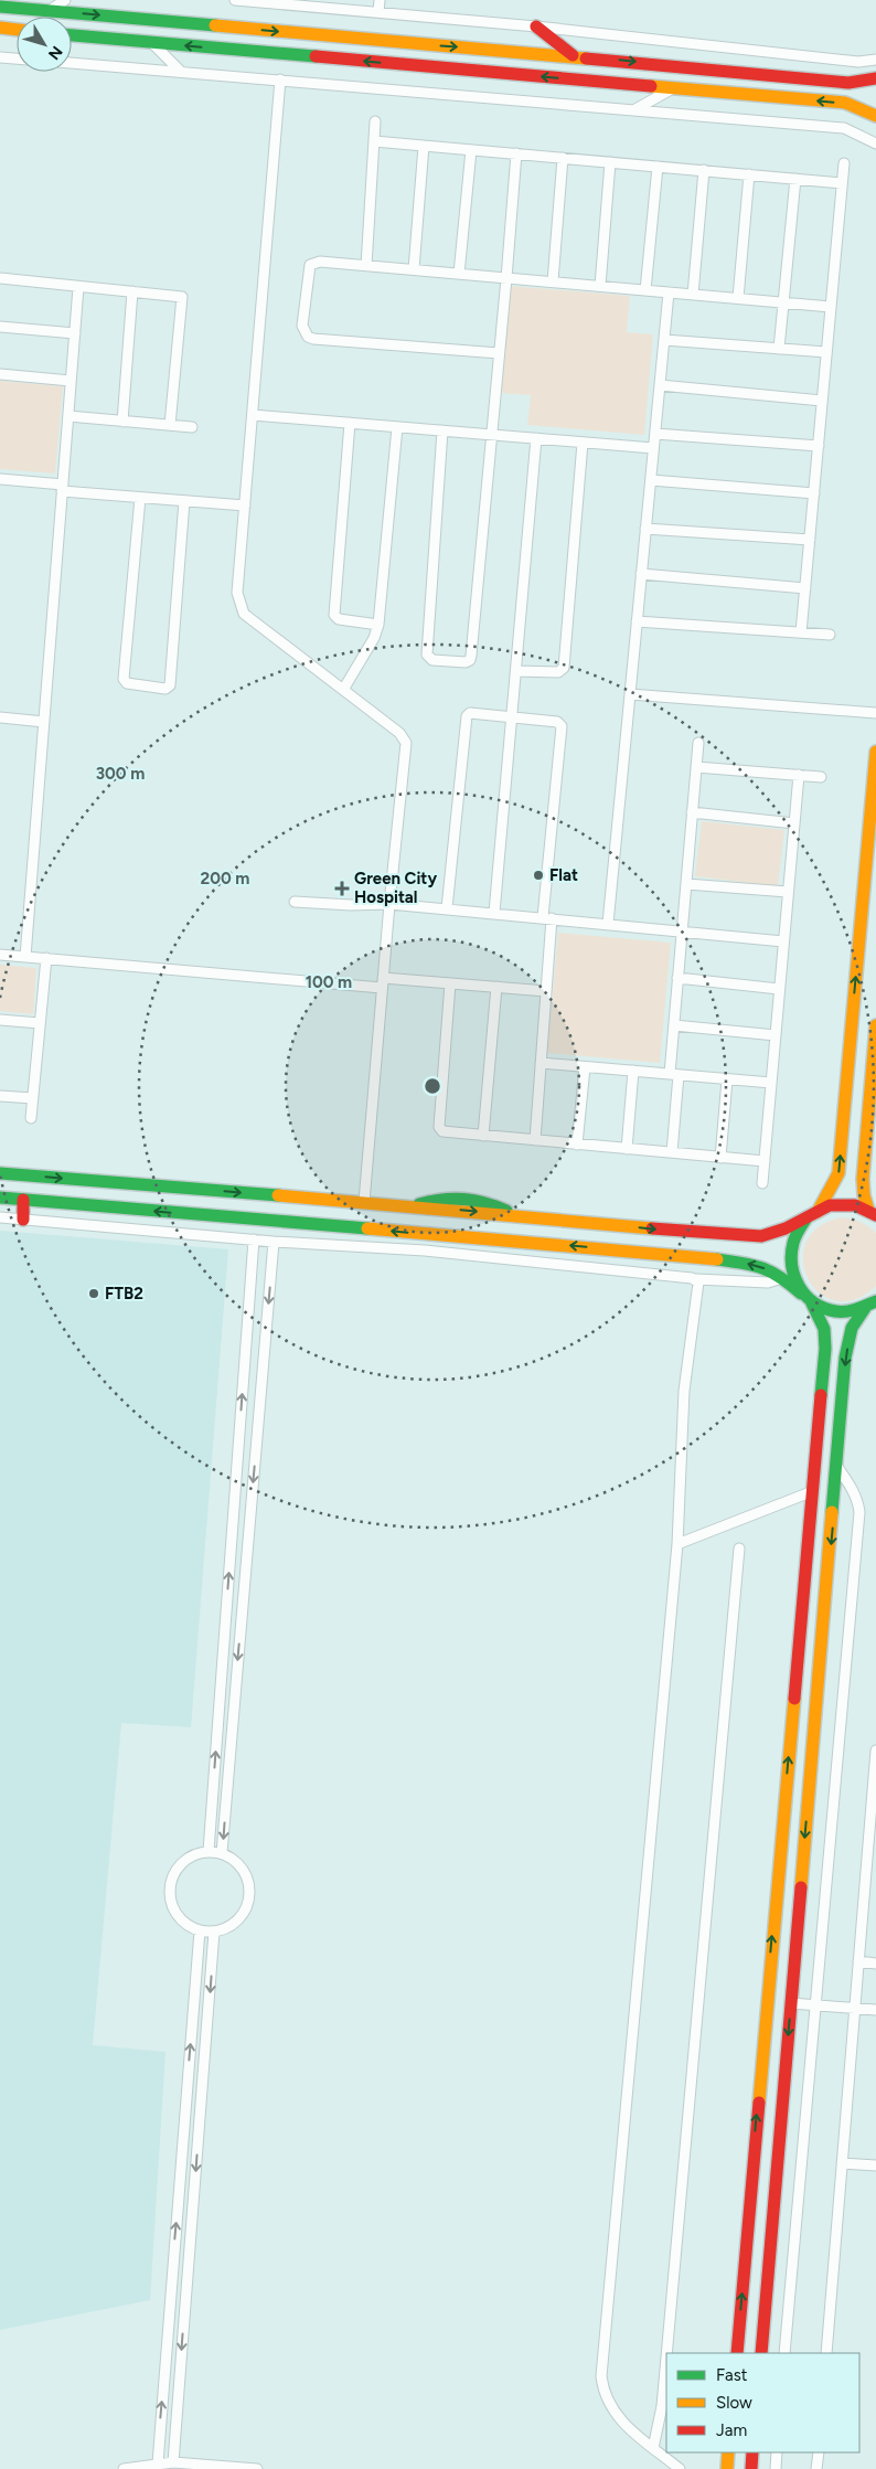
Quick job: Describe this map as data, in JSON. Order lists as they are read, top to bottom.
{
  "places": {
    "other": ["Flat", "FTB2"],
    "health": ["Green City Hospital"]
  },
  "legend": ["Fast", "Slow", "Jam"],
  "north": "bottom right",
  "rings": ["300 m", "200 m", "100 m"]
}
